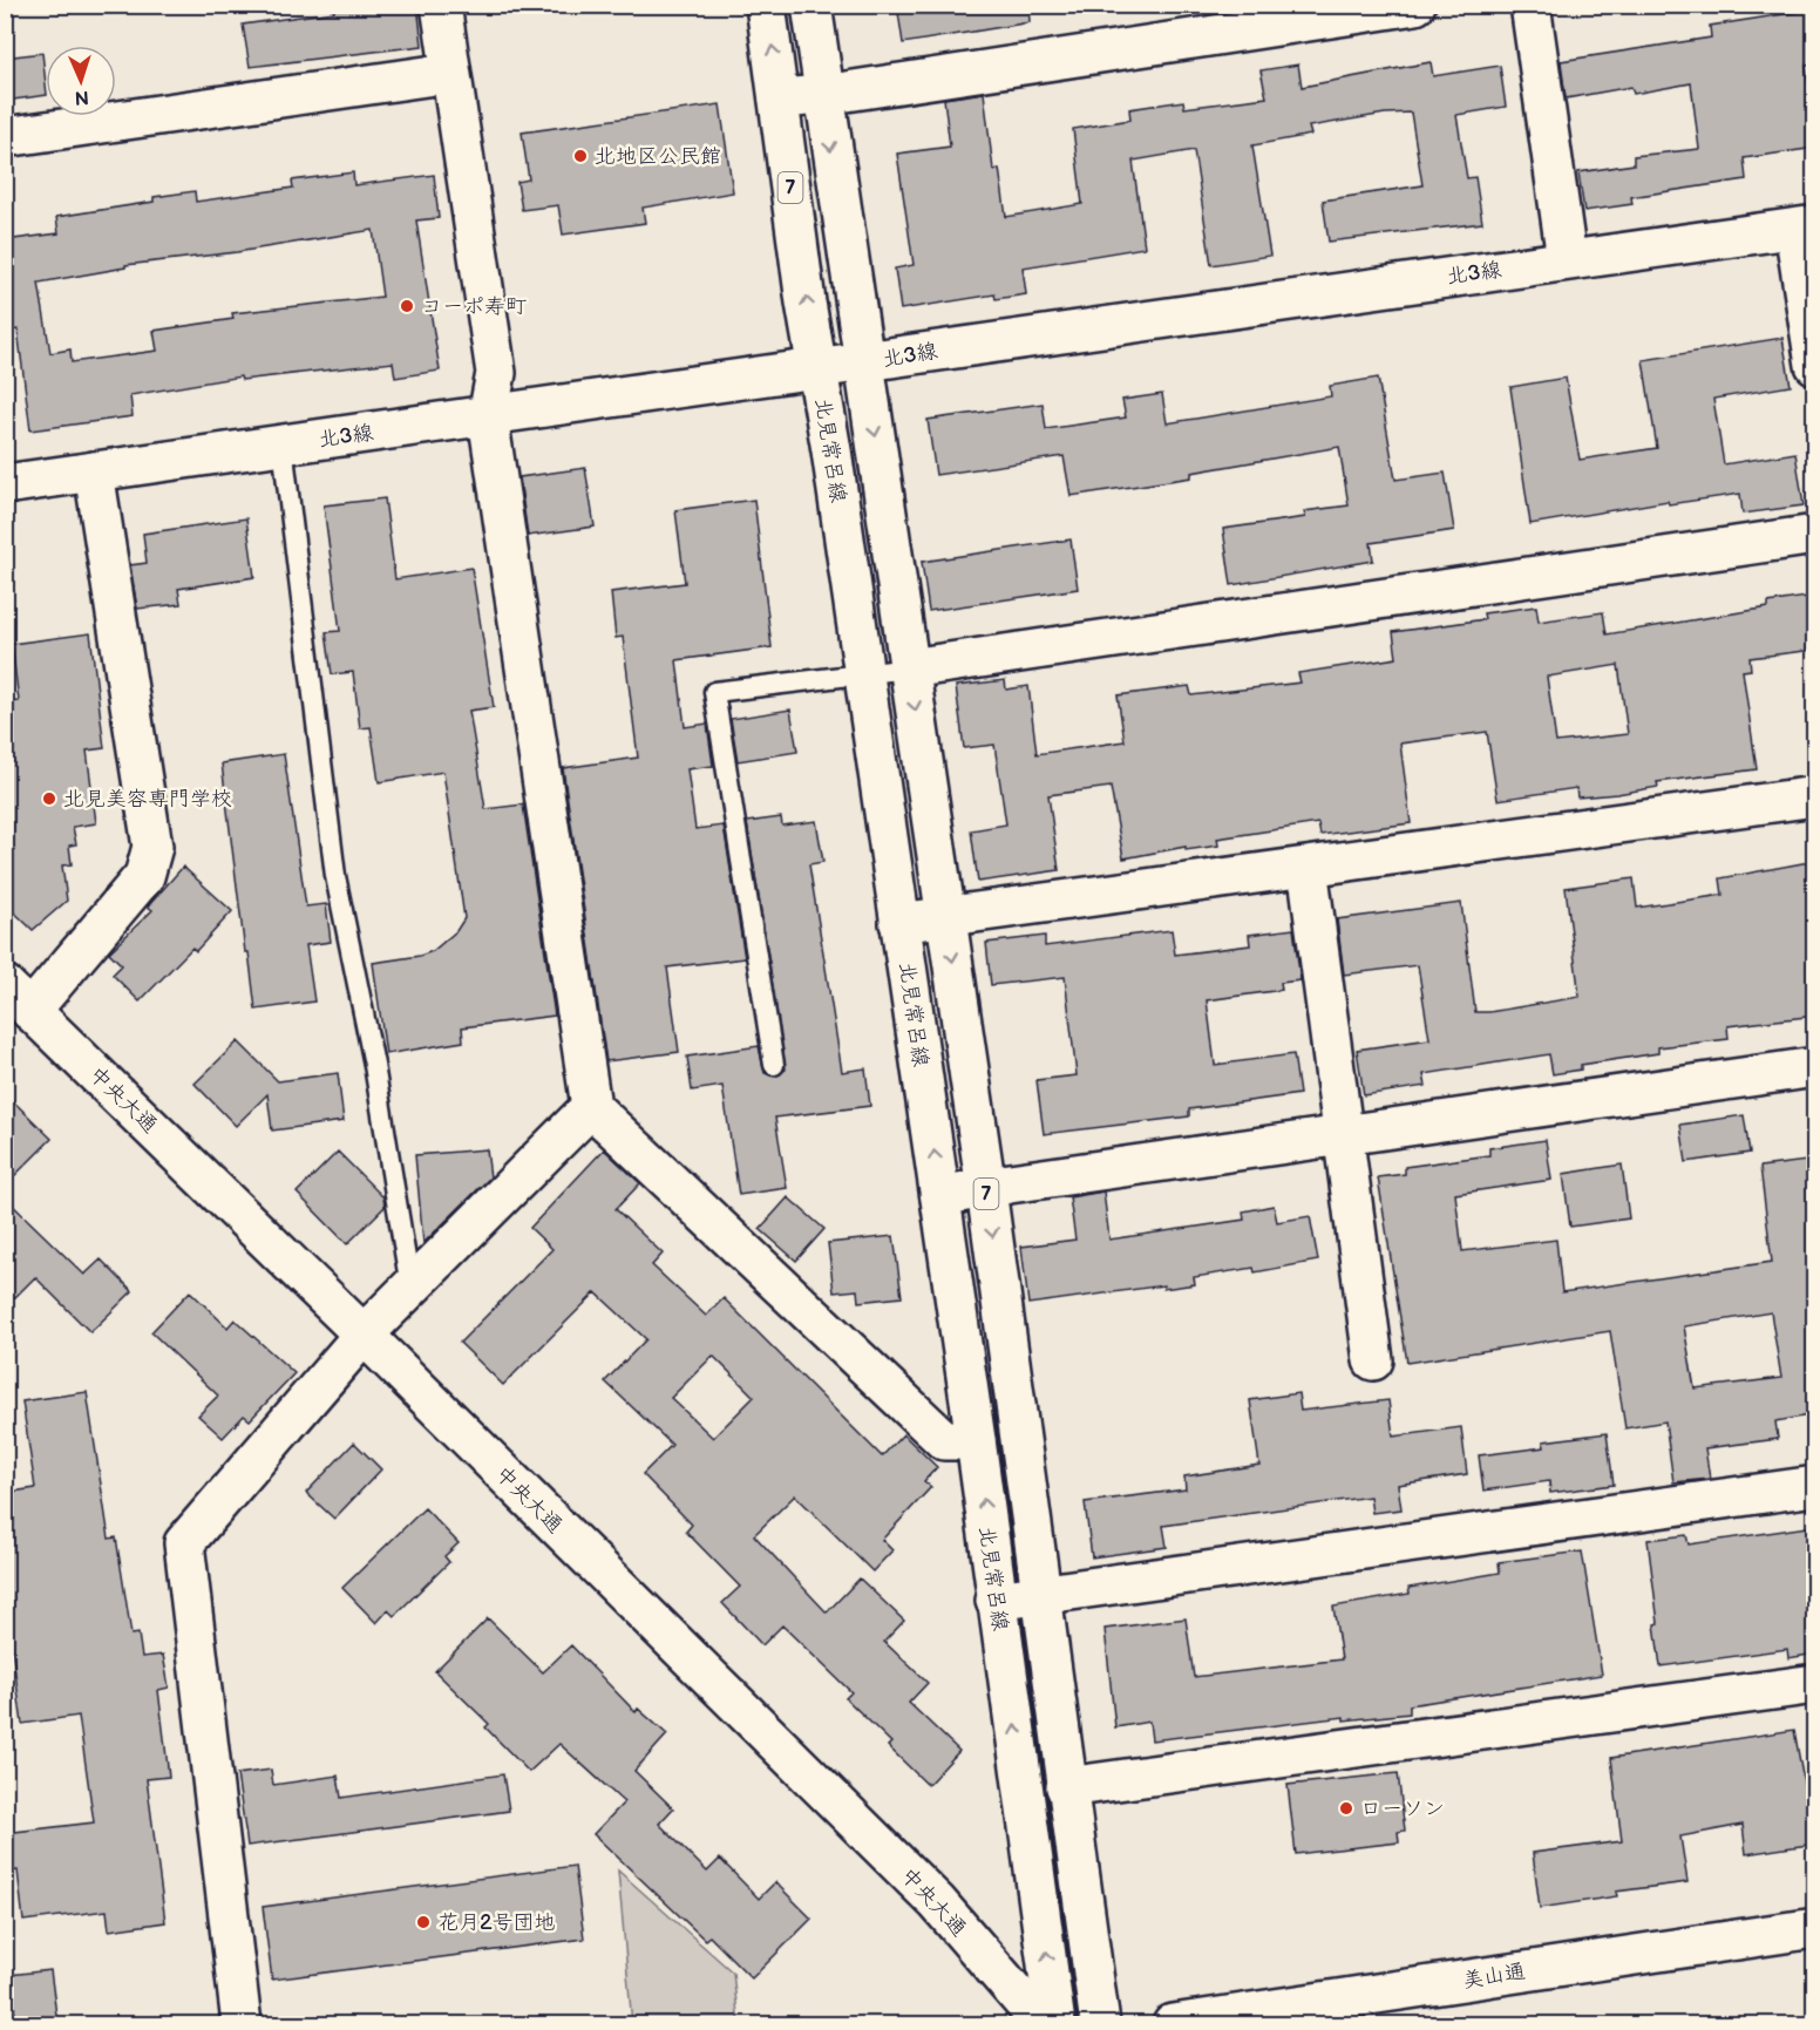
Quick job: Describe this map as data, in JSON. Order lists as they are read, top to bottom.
{
  "streets": {
    "street": [
      "7",
      "北3線",
      "北見常呂線",
      "中央大通",
      "美山通"
    ]
  },
  "crossings": [
    ["7", "北3線"],
    ["北3線", "北見常呂線"]
  ],
  "places": [
    "北地区公民館",
    "コーポ寿町",
    "北見美容専門学校",
    "ローソン",
    "花月2号団地"
  ],
  "north": "bottom"
}
